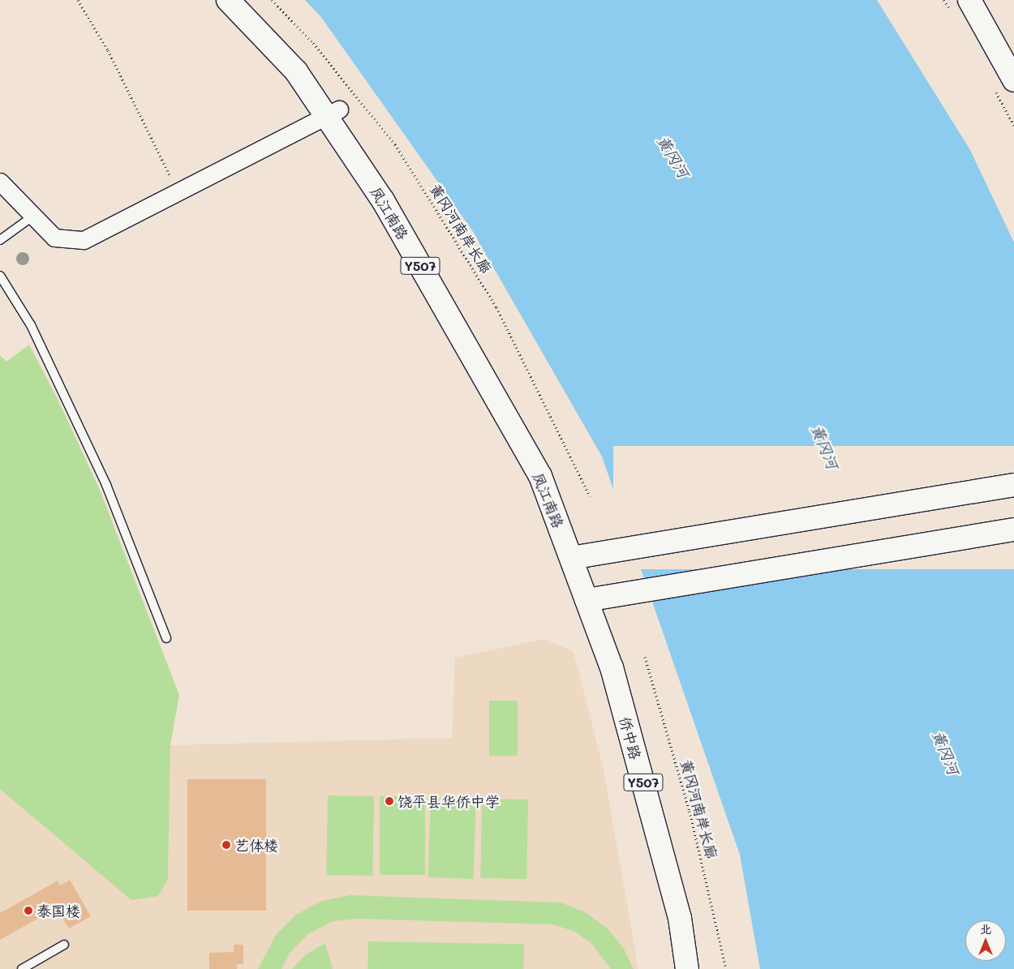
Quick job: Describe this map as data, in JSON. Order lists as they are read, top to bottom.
{
  "streets": {
    "main road": ["凤江南路", "Y507", "侨中路"],
    "path": ["黄冈河南岸长廊"]
  },
  "crossings": [
    ["凤江南路", "侨中路"]
  ],
  "water": ["黄冈河"],
  "places": ["饶平县华侨中学", "艺体楼", "泰国楼"],
  "north": "top"
}
